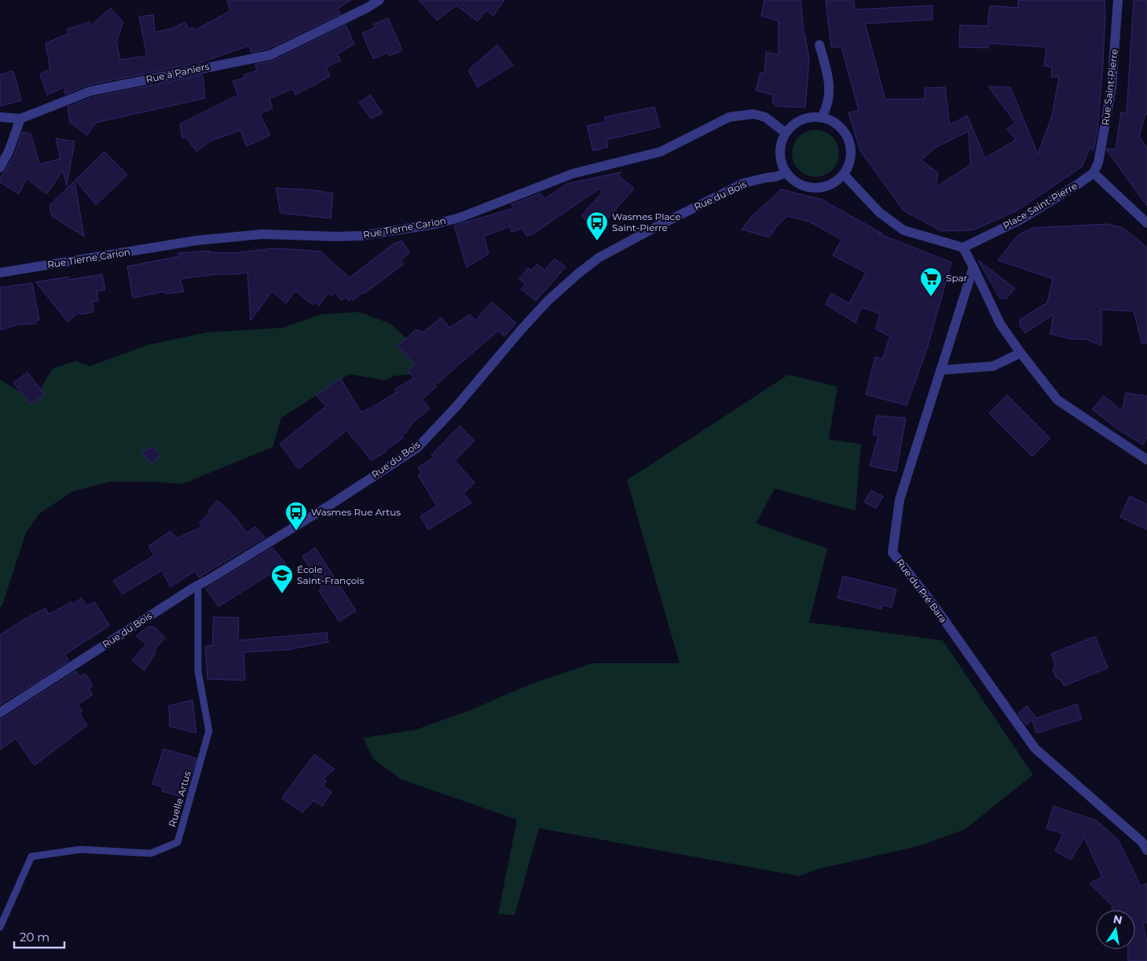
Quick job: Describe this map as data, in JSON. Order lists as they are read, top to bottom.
{
  "streets": {
    "street": [
      "Rue à Paniers",
      "Rue Saint-Pierre",
      "Rue du Bois",
      "Place Saint-Pierre",
      "Rue Tierne Carion",
      "Rue du Pré Bara"
    ],
    "lane": ["Ruelle Artus"]
  },
  "crossings": [
    ["Rue Saint-Pierre", "Place Saint-Pierre"],
    ["Rue du Bois", "Rue Tierne Carion"],
    ["Rue du Bois", "Ruelle Artus"]
  ],
  "places": {
    "bus stop": ["Wasmes Place Saint-Pierre", "Wasmes Rue Artus"],
    "supermarket": ["Spar"],
    "school or university": ["École Saint-François"]
  },
  "scale_bar": "20 m",
  "north": "top"
}
